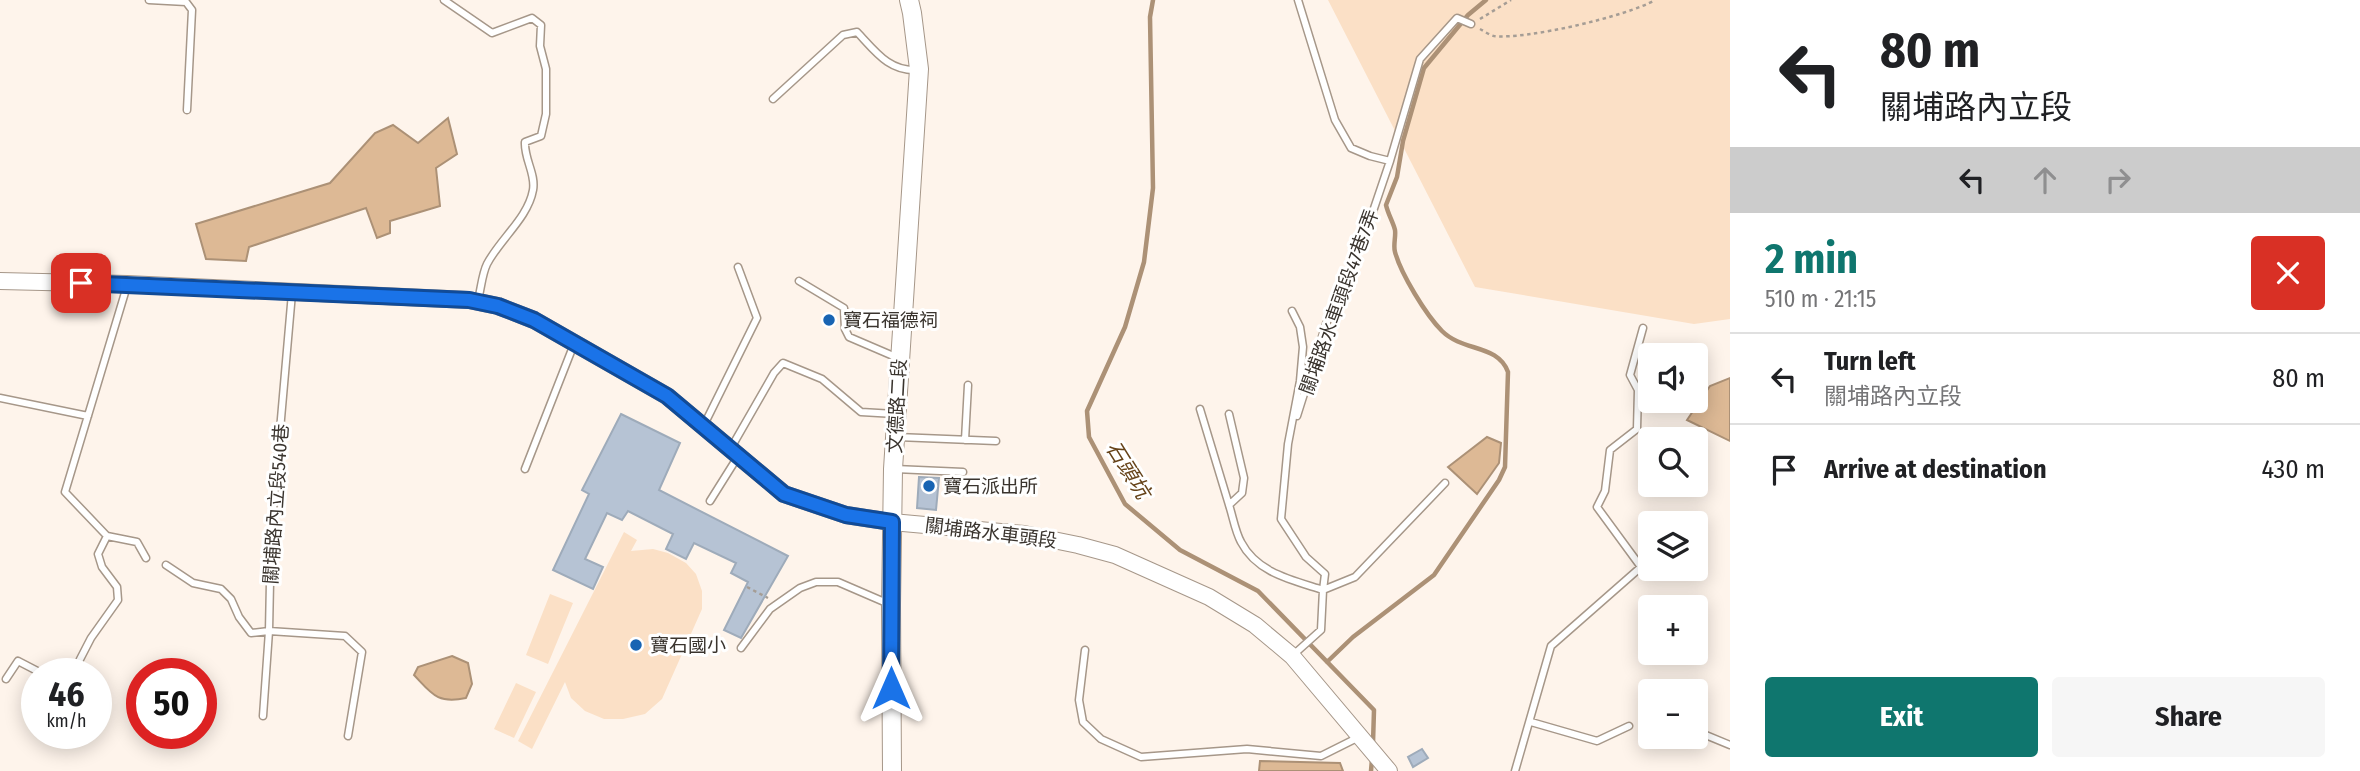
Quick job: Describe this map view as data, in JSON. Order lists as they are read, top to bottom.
{
  "streets": {
    "main road": ["文德路二段"],
    "street": ["關埔路水車頭段"],
    "lane": ["關埔路水車頭段47巷7弄", "關埔路內立段540巷"]
  },
  "crossings": [
    ["文德路二段", "關埔路水車頭段"],
    ["關埔路內立段540巷", "關埔路水車頭段"]
  ],
  "water": ["石頭坑"],
  "places": ["寶石福德祠", "寶石派出所", "寶石國小"],
  "page": {
    "turn": ["80 m", "關埔路內立段"],
    "heading": ["2 min", "510 m · 21:15"],
    "list": [
      {
        "name": "Turn left",
        "note": "關埔路內立段",
        "value": "80 m"
      },
      {
        "name": "Arrive at destination",
        "value": "430 m"
      }
    ],
    "map_buttons": ["+", "−"],
    "speed": "46 km/h",
    "limit": "50",
    "buttons": ["Exit", "Share"]
  }
}
